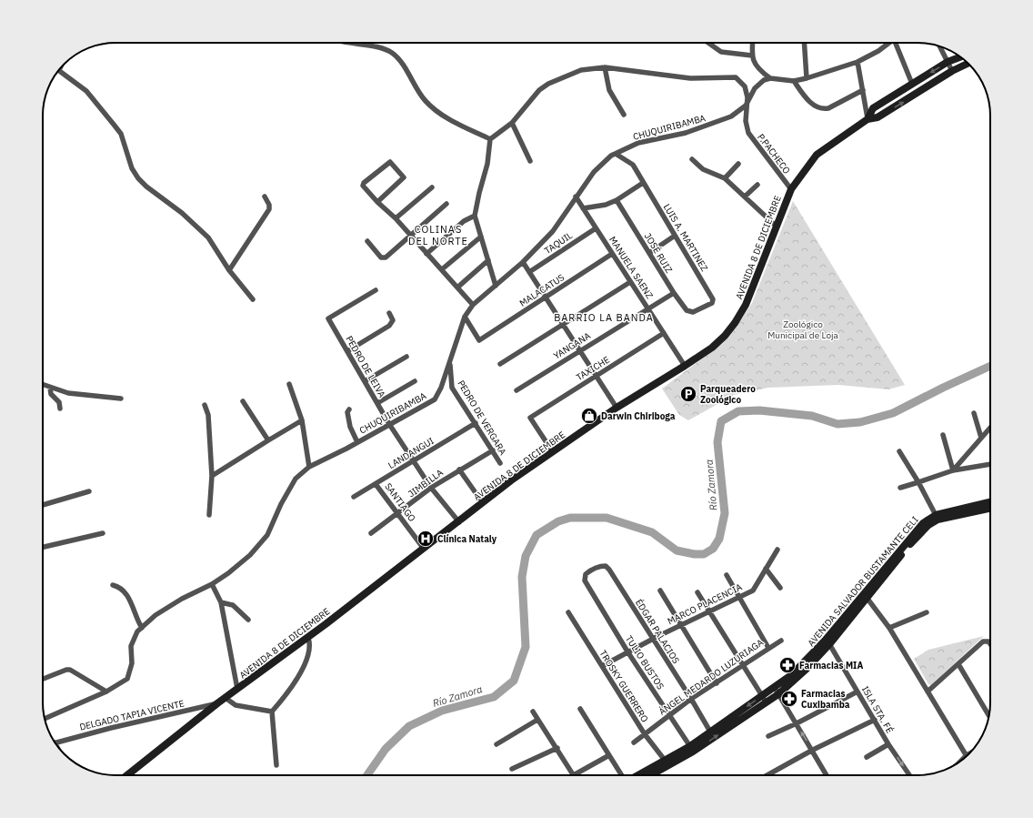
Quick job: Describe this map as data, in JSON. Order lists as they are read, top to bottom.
{
  "streets": {
    "main road": ["AVENIDA 8 DE DICIEMBRE", "AVENIDA SALVADOR BUSTAMANTE CELI"],
    "street": [
      "CHUQUIRIBAMBA",
      "P.PACHECO",
      "LUIS A. MARTINEZ",
      "TAQUIL",
      "JOSÉ RUIZ",
      "MANUELA SAENZ",
      "MALACATUS",
      "YANGANA",
      "PEDRO DE LEIVA",
      "TAXICHE",
      "PEDRO DE VERGARA",
      "LANDANGUI",
      "JIMBILLA",
      "SANTIAGO",
      "MARCO PLACENCIA",
      "ÉDGAR PALACIOS",
      "TULIO BUSTOS",
      "ÁNGEL MEDARDO LUZURIAGA",
      "TROSKY GUERRERO",
      "ISLA STA. FÉ",
      "DELGADO TAPIA VICENTE"
    ]
  },
  "crossings": [
    ["CHUQUIRIBAMBA", "P.PACHECO"],
    ["CHUQUIRIBAMBA", "LUIS A. MARTINEZ"],
    ["CHUQUIRIBAMBA", "MANUELA SAENZ"],
    ["CHUQUIRIBAMBA", "MALACATUS"],
    ["CHUQUIRIBAMBA", "PEDRO DE LEIVA"],
    ["CHUQUIRIBAMBA", "PEDRO DE VERGARA"],
    ["P.PACHECO", "AVENIDA 8 DE DICIEMBRE"],
    ["LUIS A. MARTINEZ", "JOSÉ RUIZ"],
    ["TAQUIL", "MANUELA SAENZ"],
    ["AVENIDA 8 DE DICIEMBRE", "MANUELA SAENZ"],
    ["AVENIDA 8 DE DICIEMBRE", "PEDRO DE LEIVA"],
    ["AVENIDA 8 DE DICIEMBRE", "TAXICHE"],
    ["AVENIDA 8 DE DICIEMBRE", "SANTIAGO"],
    ["AVENIDA 8 DE DICIEMBRE", "DELGADO TAPIA VICENTE"],
    ["JOSÉ RUIZ", "YANGANA"],
    ["MANUELA SAENZ", "MALACATUS"],
    ["MANUELA SAENZ", "YANGANA"],
    ["MANUELA SAENZ", "TAXICHE"],
    ["PEDRO DE LEIVA", "LANDANGUI"],
    ["PEDRO DE LEIVA", "JIMBILLA"],
    ["PEDRO DE VERGARA", "LANDANGUI"],
    ["PEDRO DE VERGARA", "JIMBILLA"],
    ["LANDANGUI", "SANTIAGO"],
    ["JIMBILLA", "SANTIAGO"],
    ["AVENIDA SALVADOR BUSTAMANTE CELI", "ÉDGAR PALACIOS"],
    ["AVENIDA SALVADOR BUSTAMANTE CELI", "TULIO BUSTOS"],
    ["AVENIDA SALVADOR BUSTAMANTE CELI", "TROSKY GUERRERO"],
    ["AVENIDA SALVADOR BUSTAMANTE CELI", "ISLA STA. FÉ"],
    ["MARCO PLACENCIA", "ÉDGAR PALACIOS"],
    ["MARCO PLACENCIA", "TULIO BUSTOS"],
    ["MARCO PLACENCIA", "TROSKY GUERRERO"],
    ["ÉDGAR PALACIOS", "TULIO BUSTOS"],
    ["ÉDGAR PALACIOS", "ÁNGEL MEDARDO LUZURIAGA"],
    ["TULIO BUSTOS", "ÁNGEL MEDARDO LUZURIAGA"],
    ["ÁNGEL MEDARDO LUZURIAGA", "TROSKY GUERRERO"]
  ],
  "districts": ["COLINAS DEL NORTE", "BARRIO LA BANDA"],
  "water": ["Río Zamora"],
  "parks": ["Zoológico Municipal de Loja"],
  "places": {
    "parking": ["Parqueadero Zoológico"],
    "shop": ["Darwin Chiriboga"],
    "hospital": ["Clínica Nataly"],
    "pharmacy": ["Farmacias MIA", "Farmacias Cuxibamba"]
  }
}
